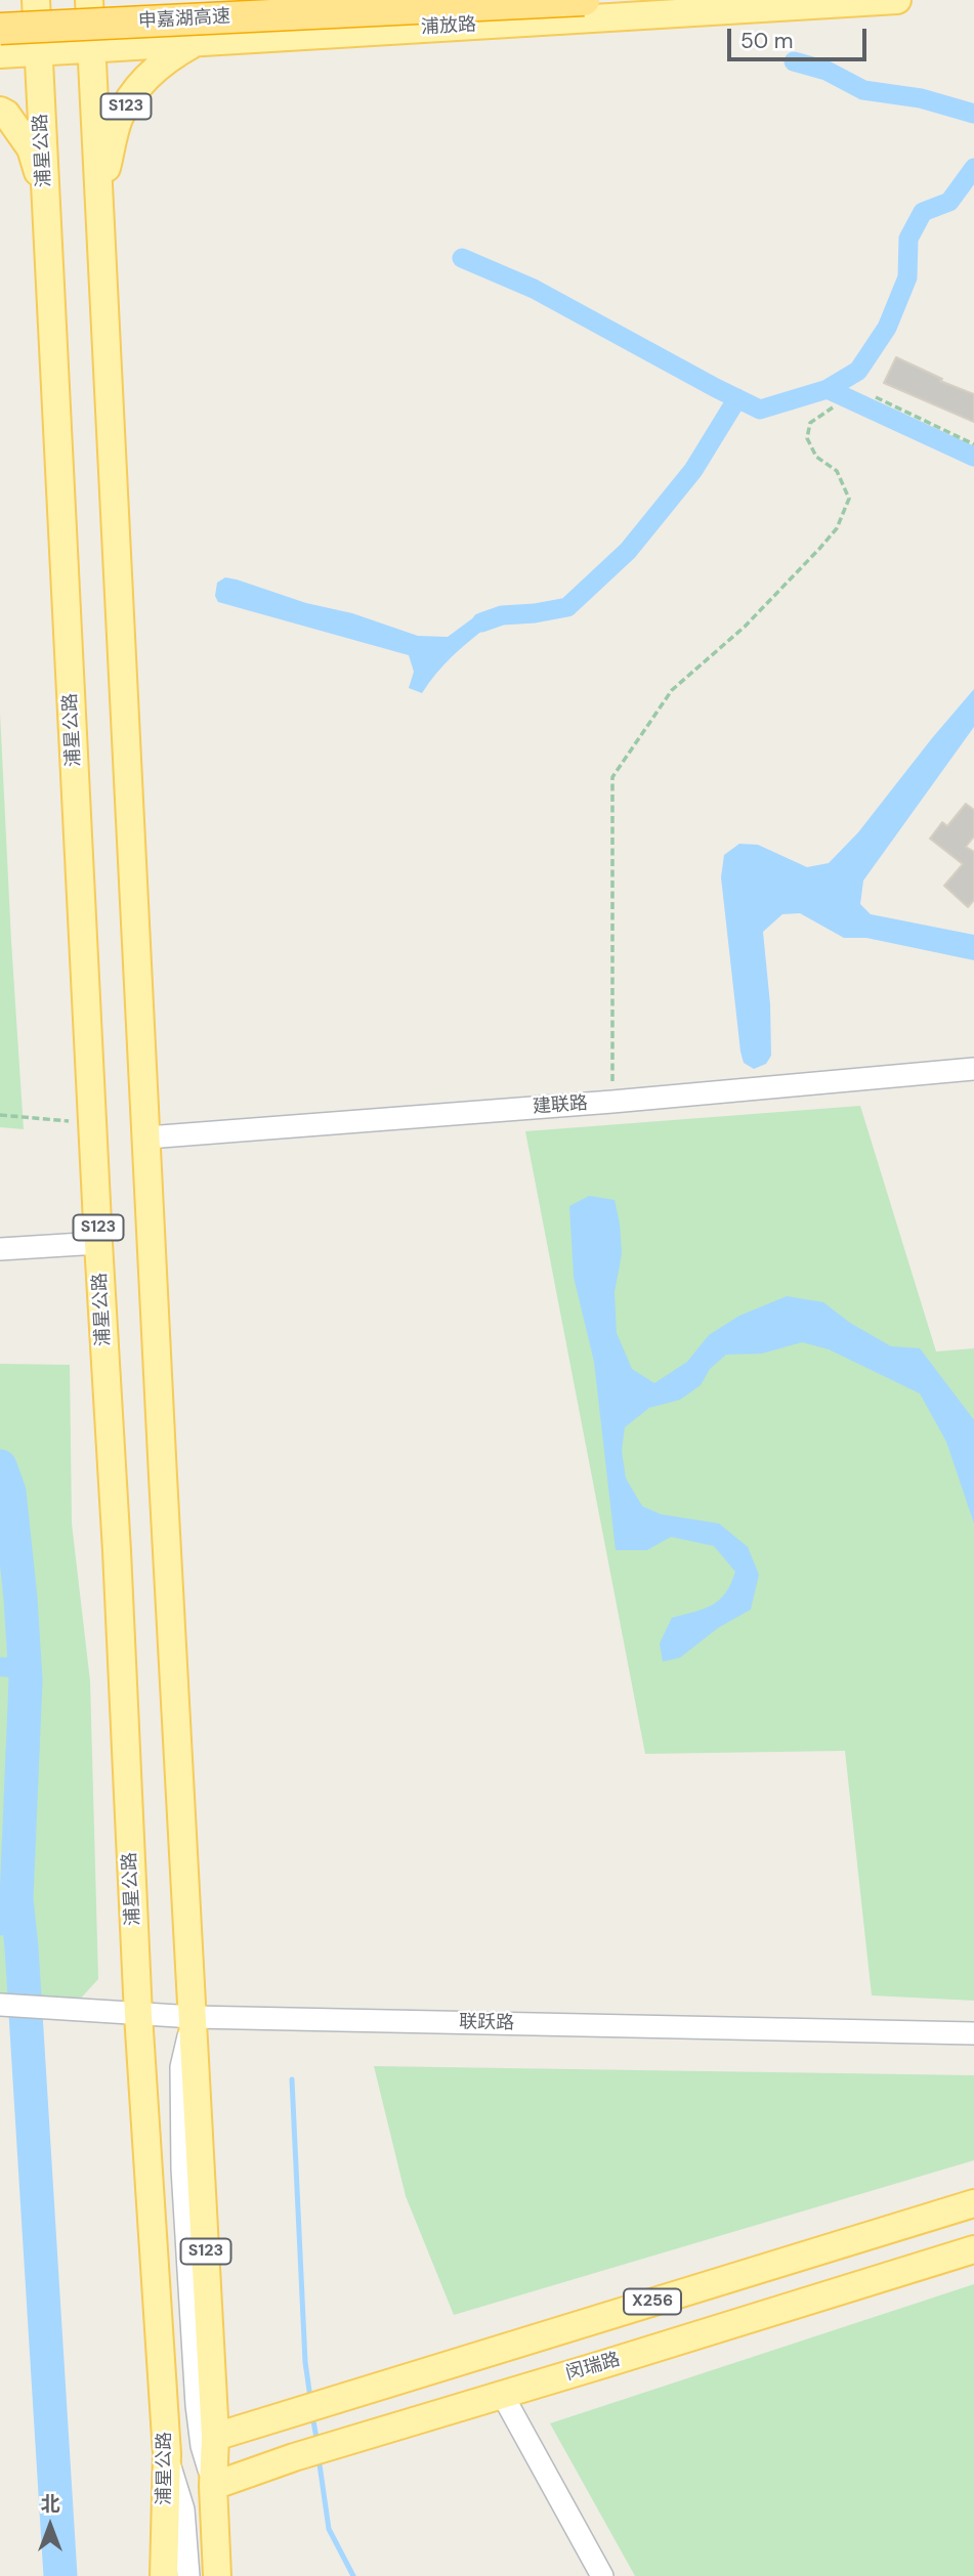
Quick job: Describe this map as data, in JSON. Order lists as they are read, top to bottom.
{
  "streets": {
    "highway": ["申嘉湖高速"],
    "main road": [
      "浦放路",
      "S123",
      "浦星公路",
      "X256",
      "闵瑞路"
    ],
    "street": ["建联路", "联跃路"]
  },
  "crossings": [
    ["浦放路", "S123"],
    ["浦放路", "浦星公路"],
    ["S123", "浦星公路"],
    ["S123", "建联路"],
    ["S123", "联跃路"],
    ["S123", "X256"],
    ["S123", "闵瑞路"],
    ["浦星公路", "联跃路"]
  ],
  "scale_bar": "50 m",
  "north": "top"
}
